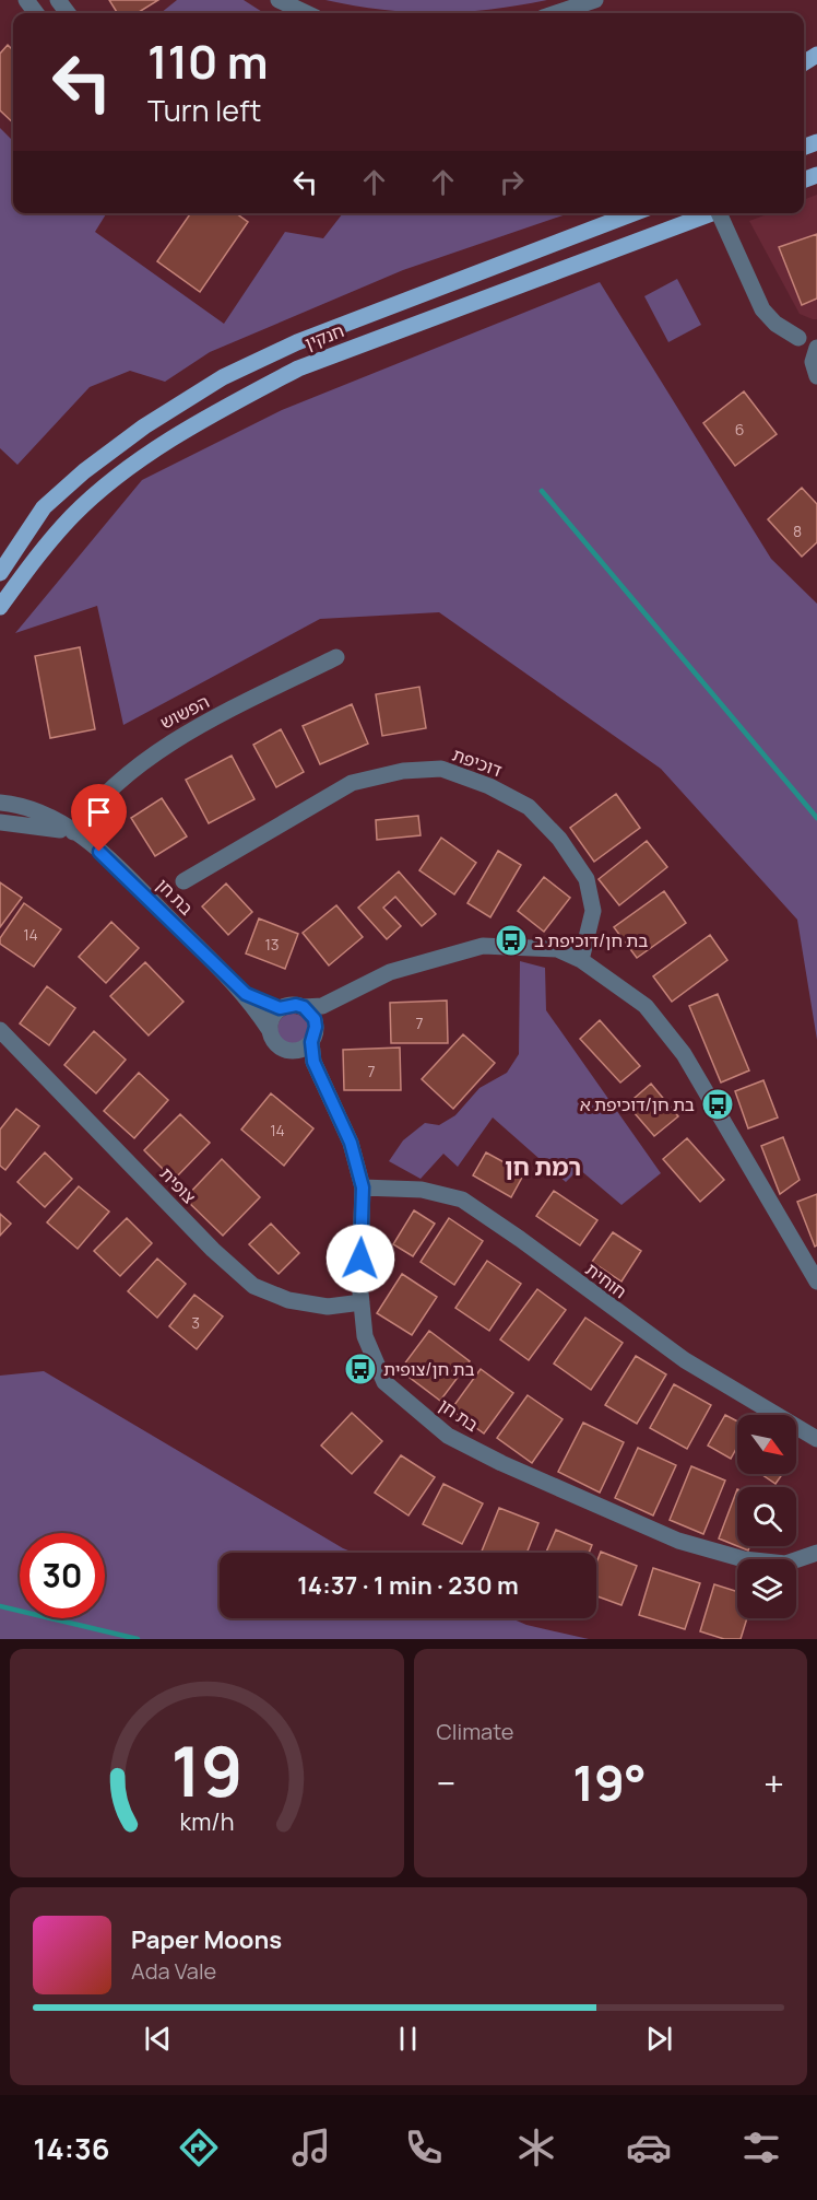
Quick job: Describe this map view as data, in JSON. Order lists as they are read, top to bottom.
{
  "streets": {
    "main road": ["חנקין"],
    "street": [
      "הפשוש",
      "דוכיפת",
      "בת חן",
      "צופית",
      "חוחית"
    ]
  },
  "crossings": [
    ["הפשוש", "בת חן"],
    ["בת חן", "צופית"],
    ["בת חן", "חוחית"]
  ],
  "districts": ["רמת חן"],
  "places": {
    "bus stop": ["בת חן/דוכיפת ב", "בת חן/דוכיפת א", "בת חן/צופית"]
  },
  "house_numbers": [
    "6",
    "8",
    "14",
    "13",
    "7",
    "7",
    "14",
    "3"
  ],
  "north": "bottom right",
  "page": {
    "turn": ["110 m", "Turn left"],
    "limit": "30",
    "trip": "14:37 · 1 min · 230 m",
    "tile": "Climate",
    "heat": ["−", "19°", "+"],
    "song": ["Paper Moons", "Ada Vale"],
    "tabs": "14:36",
    "gauge": ["19", "km/h"]
  }
}
